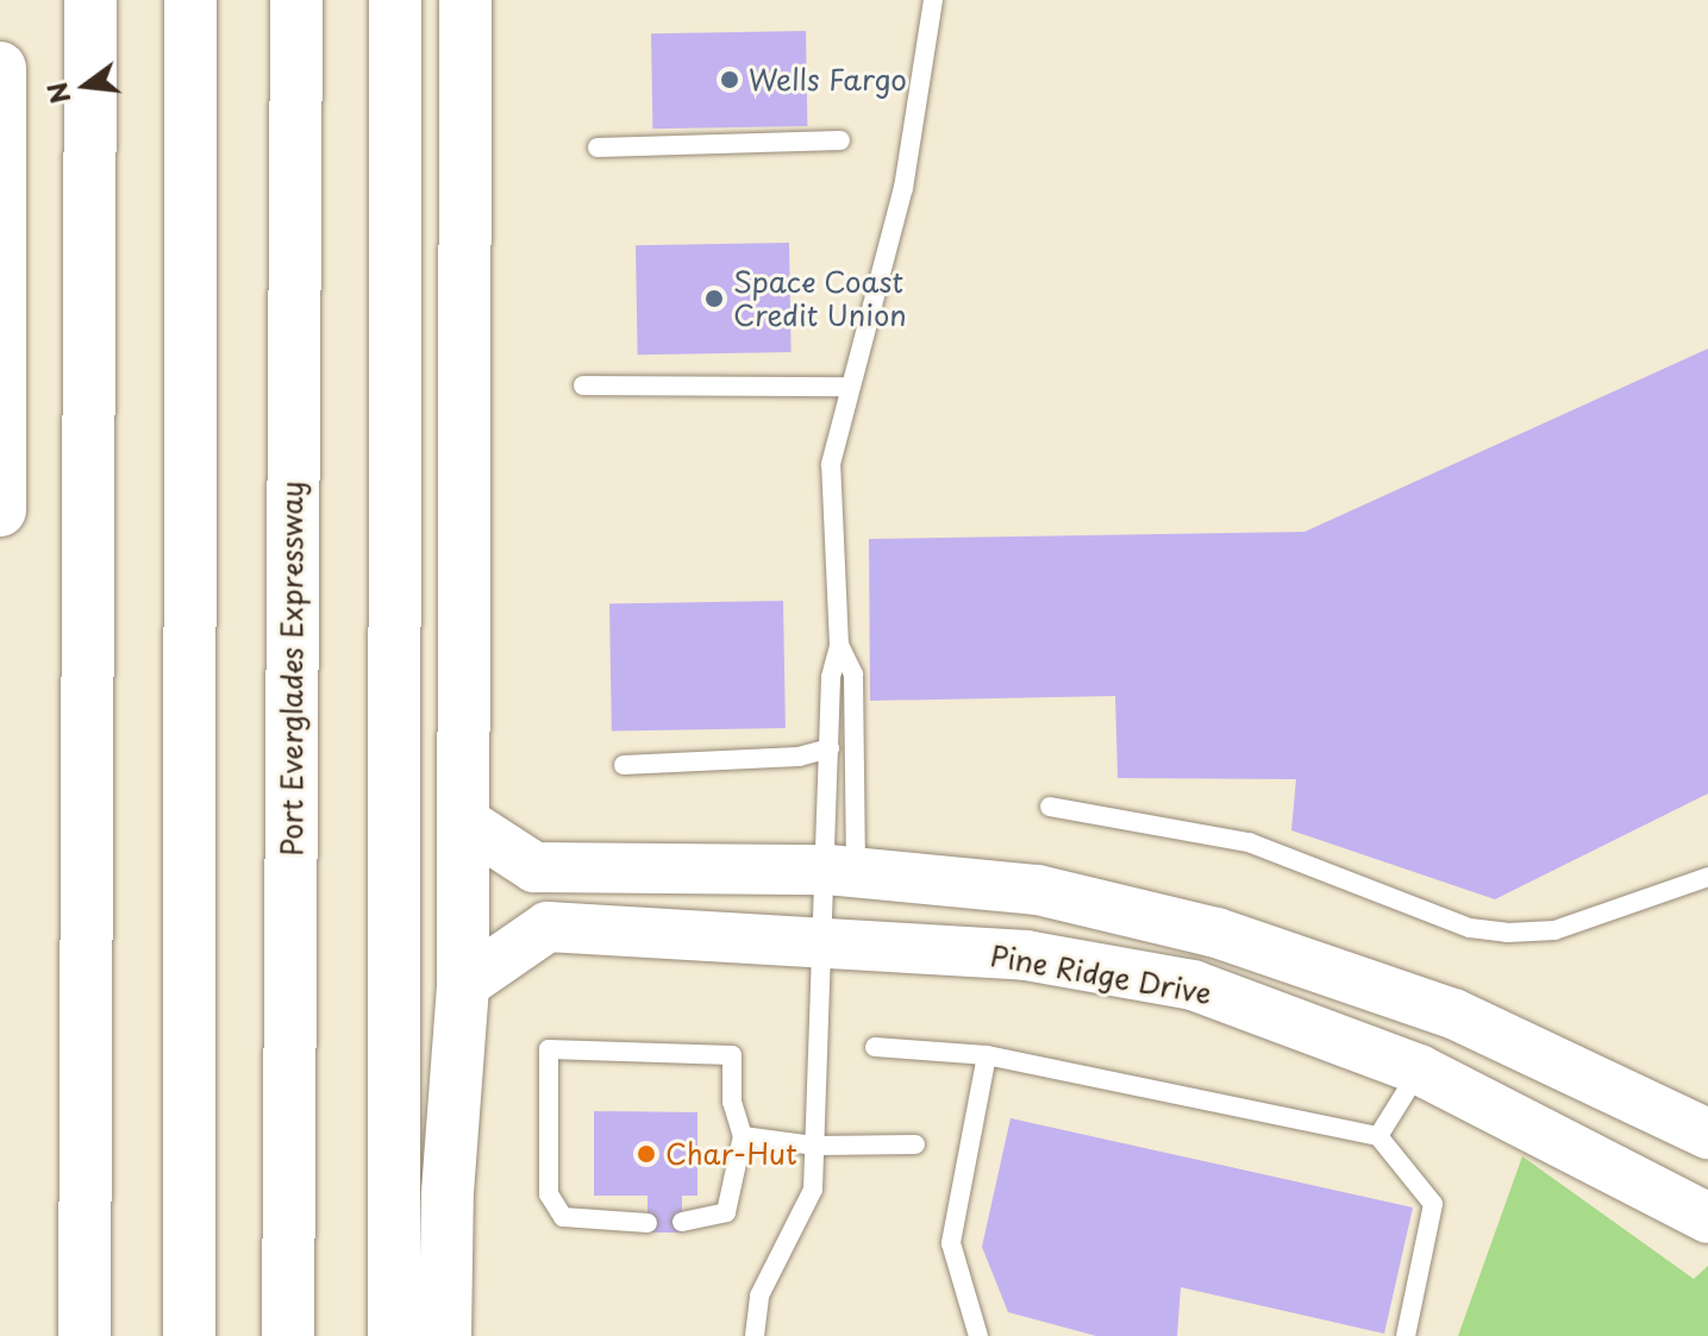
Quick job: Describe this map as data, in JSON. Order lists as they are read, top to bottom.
{
  "streets": {
    "main road": ["Port Everglades Expressway"],
    "street": ["Pine Ridge Drive"]
  },
  "places": ["Wells Fargo", "Space Coast Credit Union", "Char-Hut"],
  "north": "left"
}
